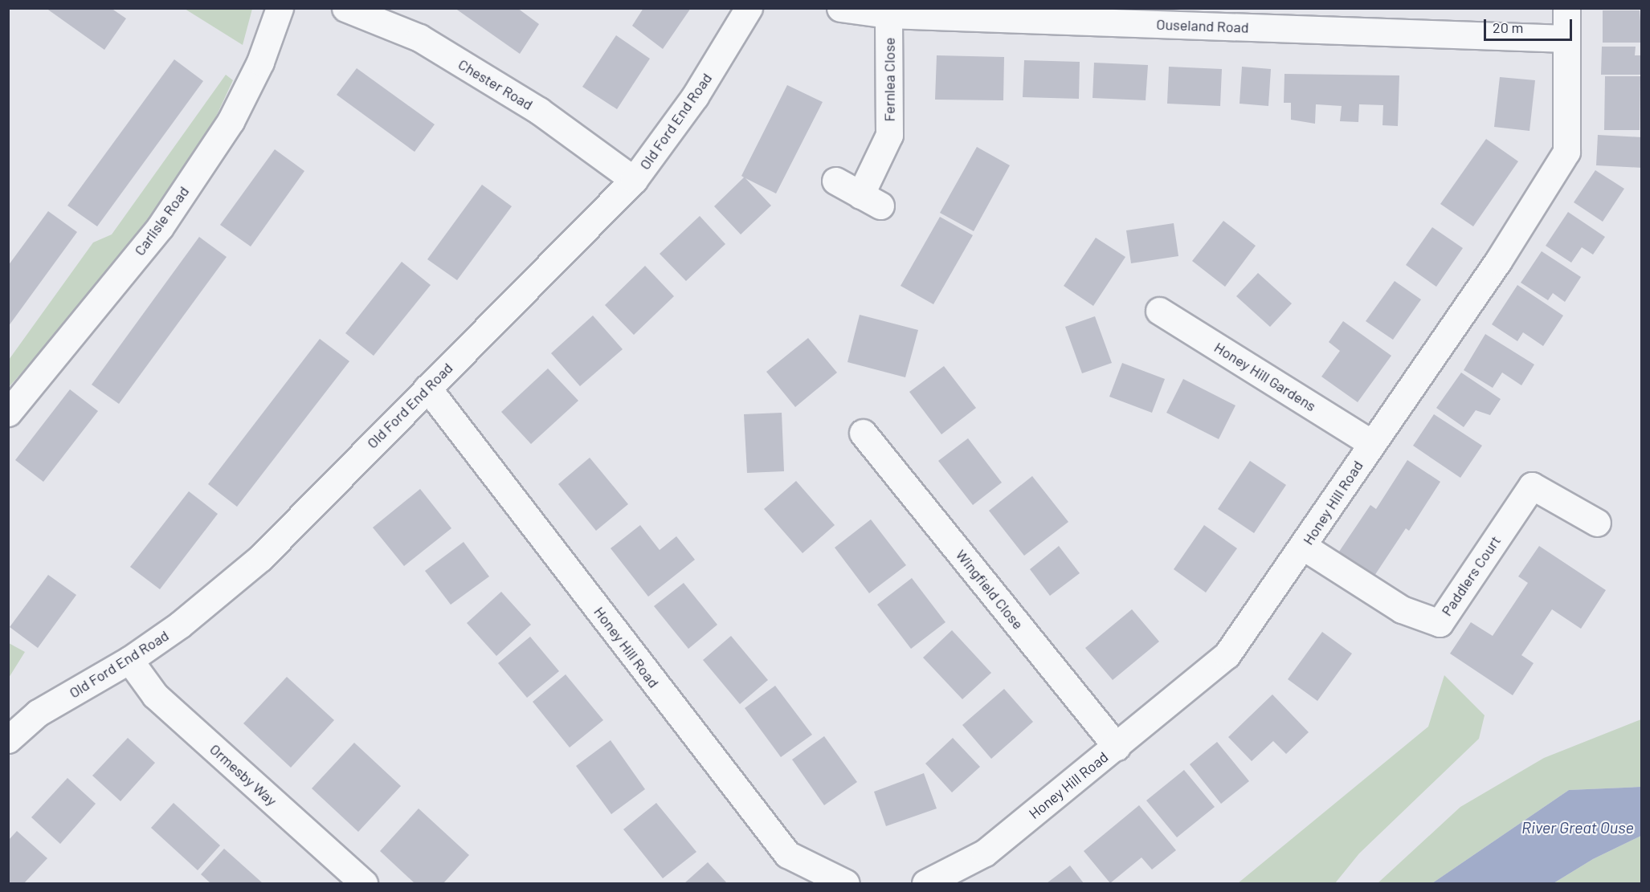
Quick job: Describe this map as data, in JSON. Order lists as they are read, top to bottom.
{
  "streets": {
    "street": [
      "Ouseland Road",
      "Fernlea Close",
      "Chester Road",
      "Old Ford End Road",
      "Carlisle Road",
      "Honey Hill Gardens",
      "Honey Hill Road",
      "Paddlers Court",
      "Wingfield Close",
      "Ormesby Way"
    ]
  },
  "crossings": [
    ["Ouseland Road", "Fernlea Close"],
    ["Ouseland Road", "Honey Hill Road"],
    ["Chester Road", "Old Ford End Road"],
    ["Old Ford End Road", "Honey Hill Road"],
    ["Old Ford End Road", "Ormesby Way"],
    ["Honey Hill Gardens", "Honey Hill Road"],
    ["Honey Hill Road", "Paddlers Court"],
    ["Honey Hill Road", "Wingfield Close"]
  ],
  "water": ["River Great Ouse"],
  "scale_bar": "20 m"
}
